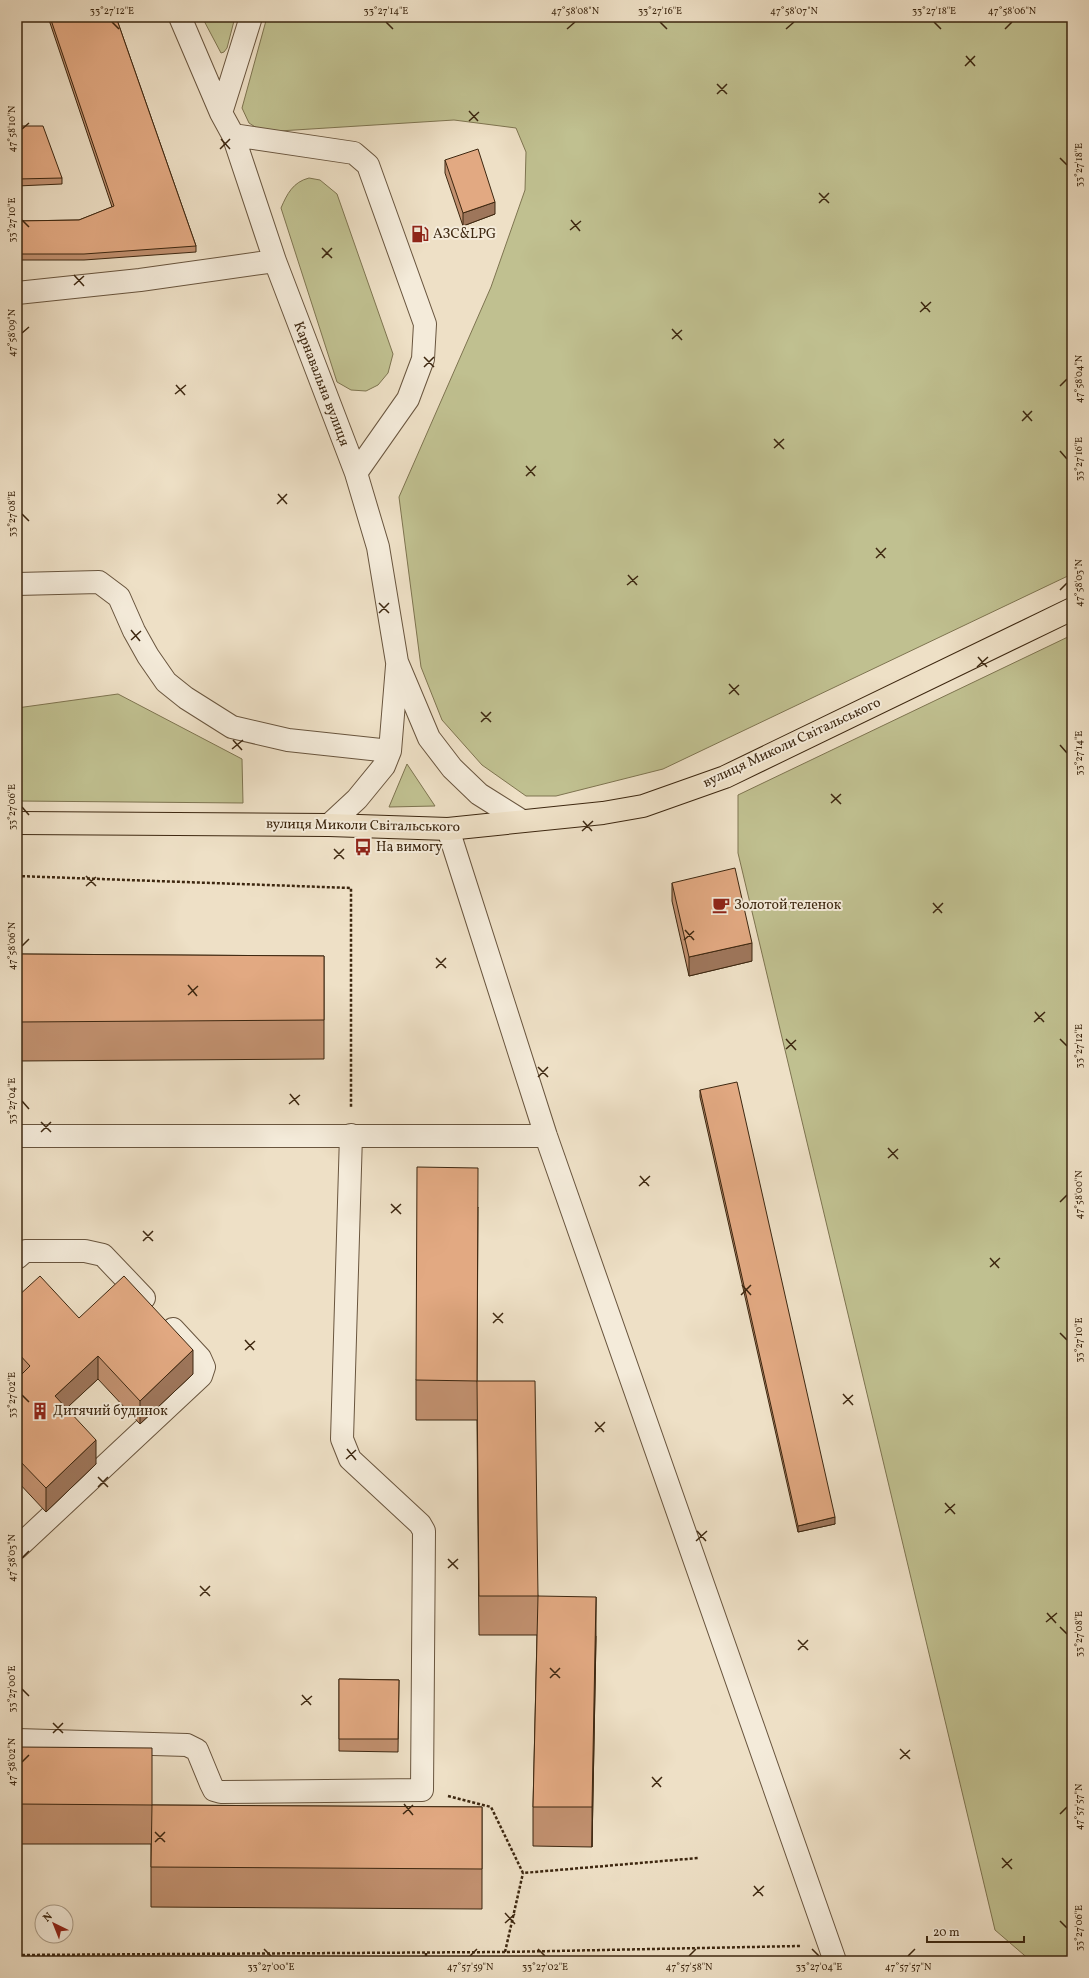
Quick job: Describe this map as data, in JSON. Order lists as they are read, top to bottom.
{
  "streets": {
    "main road": ["вулиця Миколи Світальського"],
    "street": ["Карнавальна вулиця"]
  },
  "places": {
    "fuel station": ["АЗС&LPG"],
    "bus stop": ["На вимогу"],
    "cafe": ["Золотой теленок"],
    "building": ["Дитячий будинок"]
  },
  "scale_bar": "20 m",
  "north": "top left",
  "coordinates": [
    "33°27'12\"E",
    "33°27'14\"E",
    "47°58'08\"N",
    "33°27'16\"E",
    "47°58'07\"N",
    "33°27'18\"E",
    "47°58'06\"N",
    "47°58'10\"N",
    "33°27'10\"E",
    "47°58'09\"N",
    "47°58'04\"N",
    "33°27'08\"E",
    "47°58'03\"N",
    "33°27'06\"E",
    "33°27'04\"E",
    "47°58'00\"N",
    "33°27'02\"E",
    "33°27'00\"E",
    "47°58'02\"N",
    "47°57'57\"N",
    "47°57'59\"N",
    "47°57'58\"N"
  ]
}
